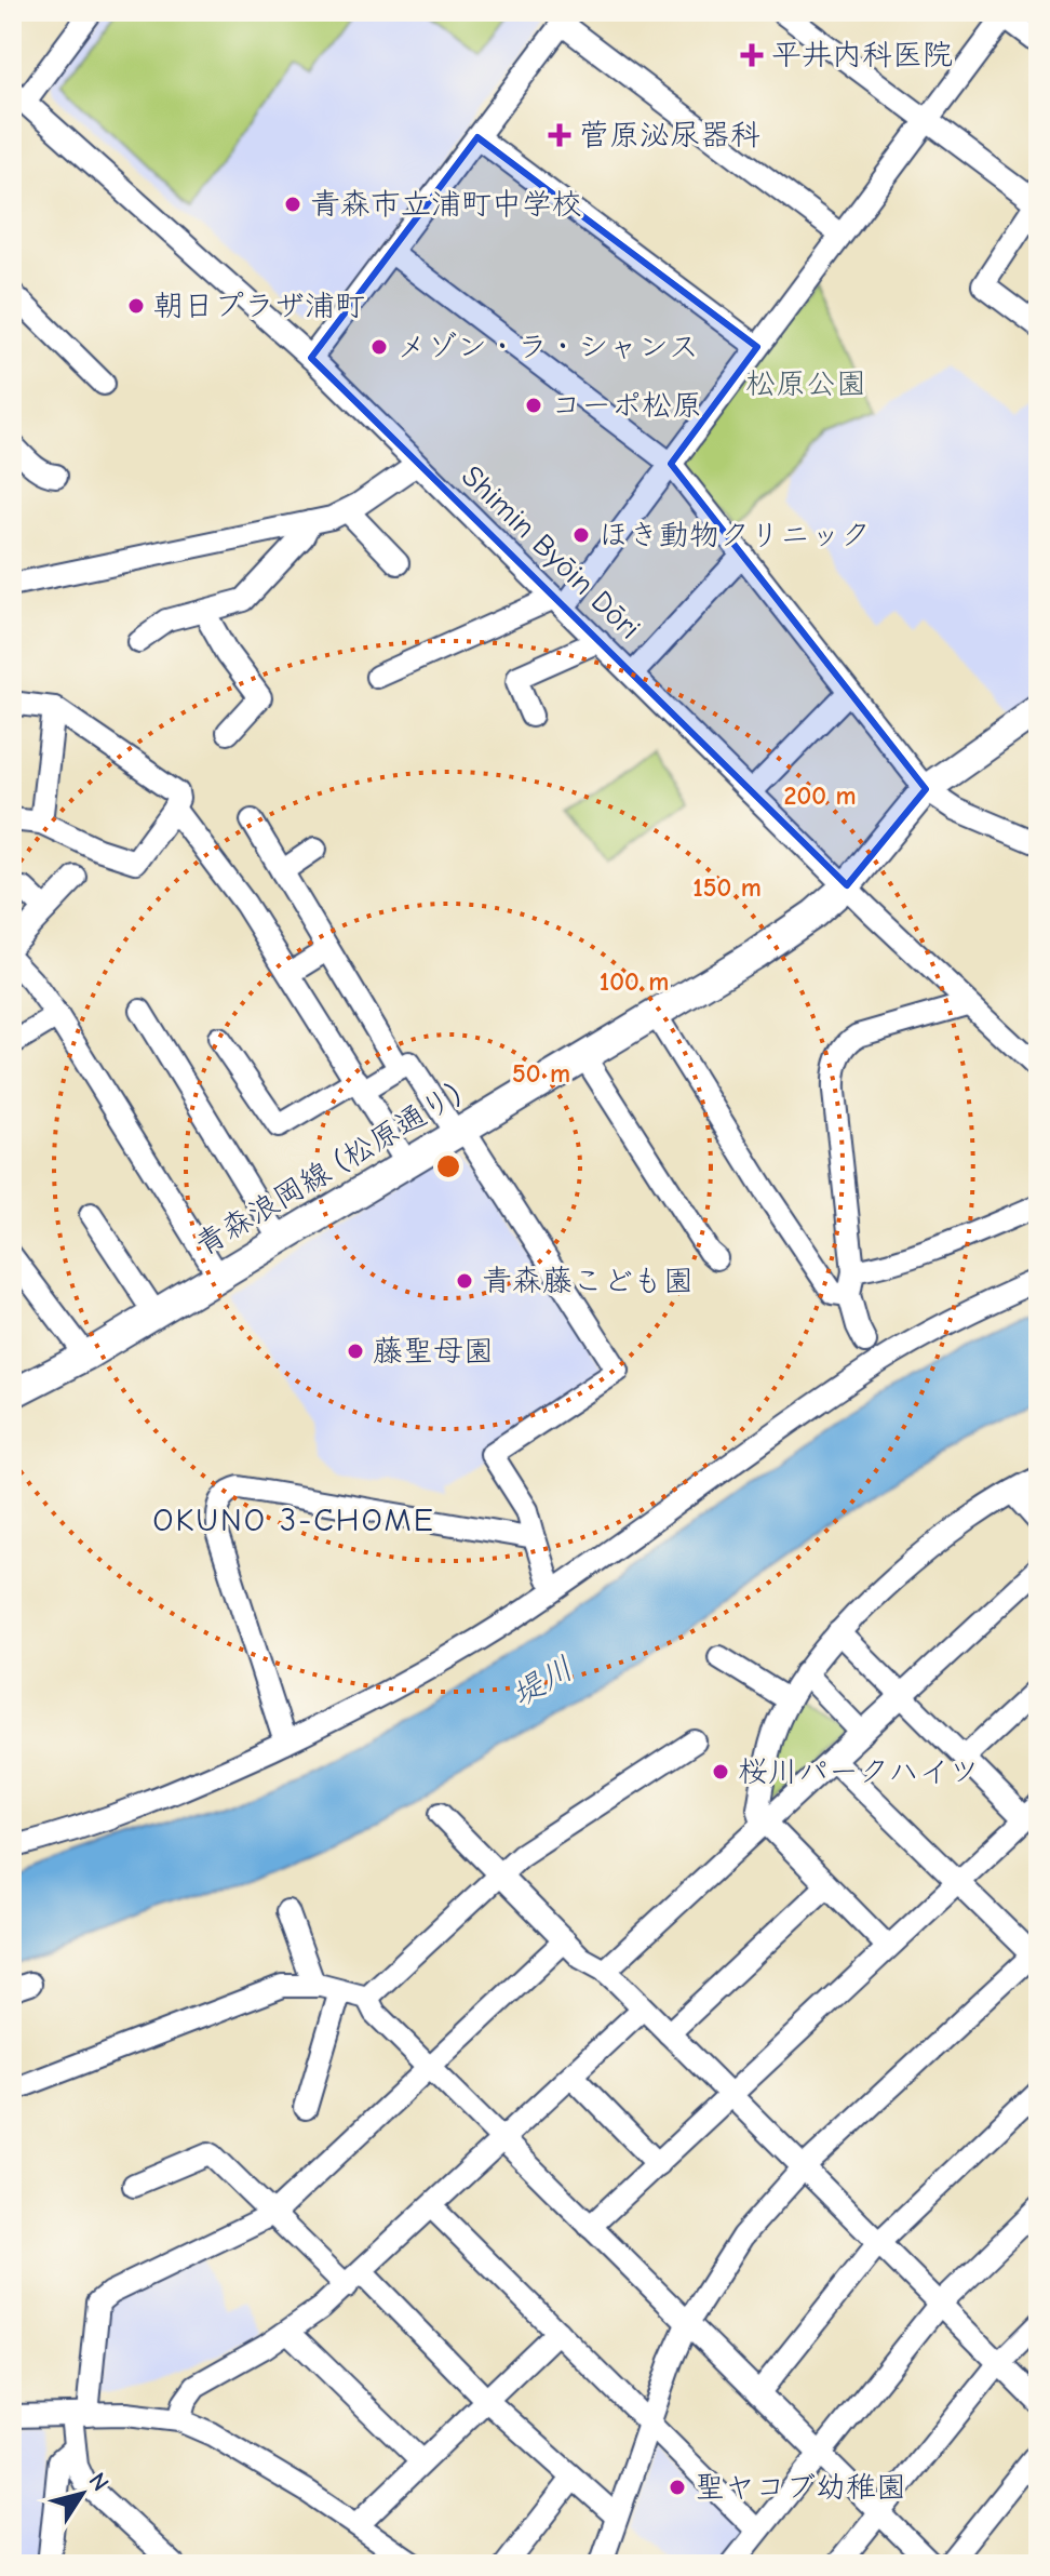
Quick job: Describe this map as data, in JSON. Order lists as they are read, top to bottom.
{
  "streets": {
    "main road": ["青森浪岡線 (松原通り)"],
    "street": ["Shimin Byōin Dōri"]
  },
  "crossings": [
    ["Shimin Byōin Dōri", "青森浪岡線 (松原通り)"]
  ],
  "districts": ["OKUNO 3-CHOME"],
  "water": ["堤川"],
  "parks": ["松原公園"],
  "places": {
    "health": ["平井内科医院", "菅原泌尿器科"],
    "other": [
      "青森市立浦町中学校",
      "朝日プラザ浦町",
      "メゾン・ラ・シャンス",
      "コーポ松原",
      "ほき動物クリニック",
      "青森藤こども園",
      "藤聖母園",
      "桜川パークハイツ",
      "聖ヤコブ幼稚園"
    ]
  },
  "north": "top right",
  "rings": [
    "200 m",
    "150 m",
    "100 m",
    "50 m"
  ]
}
